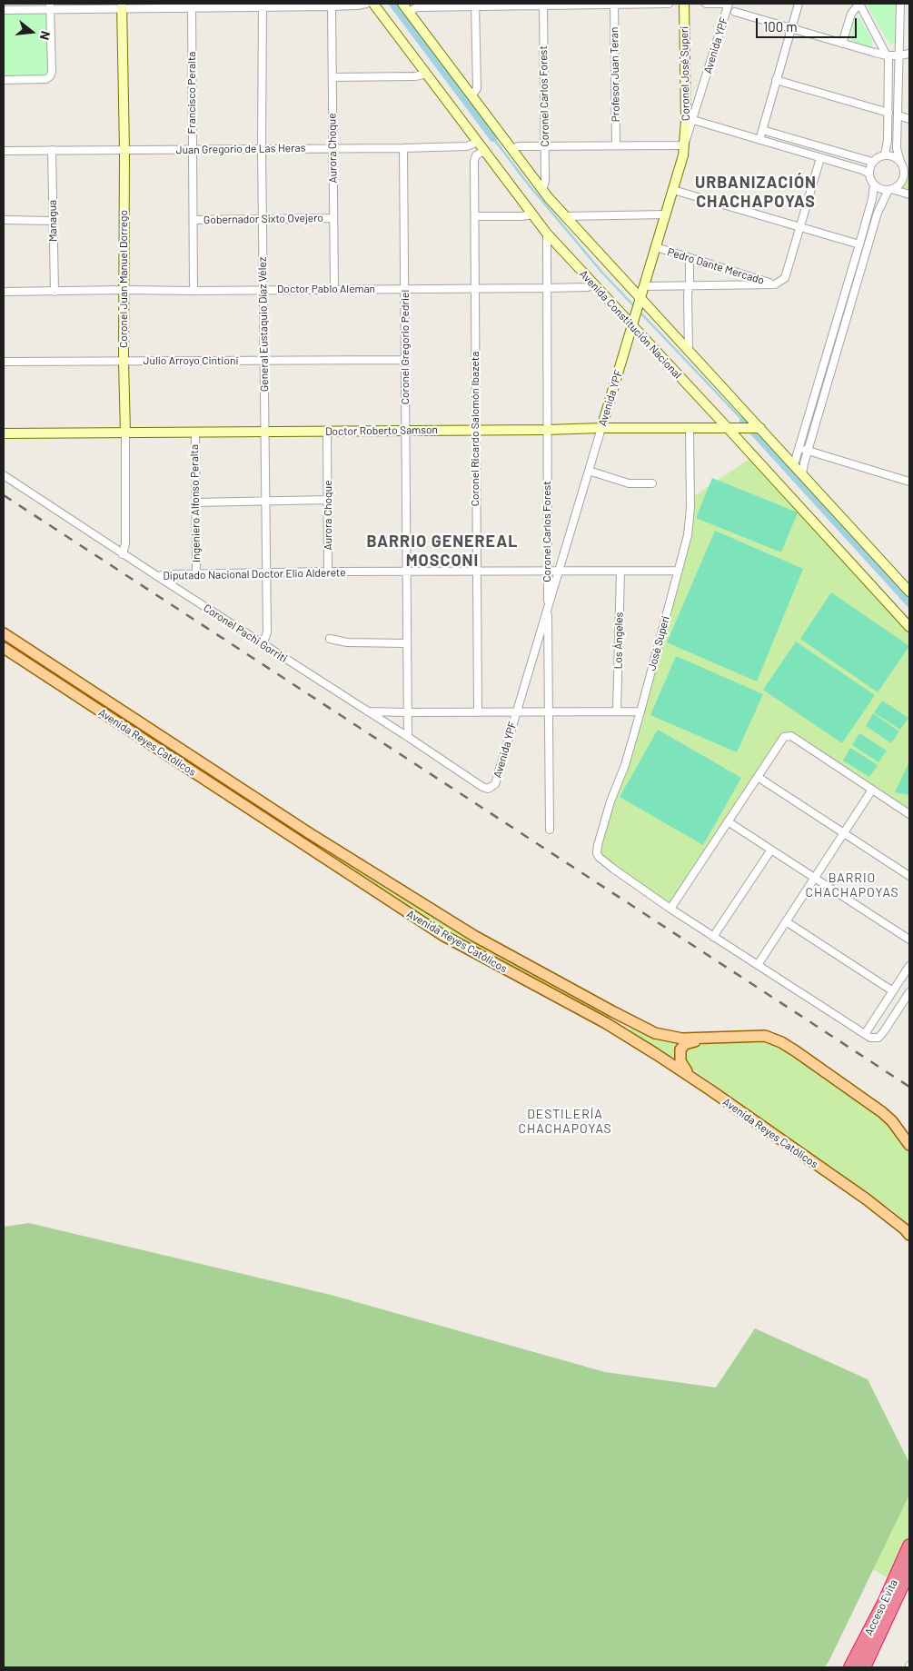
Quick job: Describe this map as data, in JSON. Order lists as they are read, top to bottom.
{
  "streets": {
    "highway": ["Acceso Evita"],
    "main road": ["Avenida Reyes Católicos"],
    "street": [
      "Avenida YPF",
      "Coronel José Superí",
      "Profesor Juan Teran",
      "Francisco Peralta",
      "Coronel Carlos Forest",
      "Aurora Choque",
      "Juan Gregorio de Las Heras",
      "Gobernador Sixto Ovejero",
      "Managua",
      "Pedro Dante Mercado",
      "Coronel Juan Manuel Dorrego",
      "Doctor Pablo Aleman",
      "General Eustaquio Díaz Vélez",
      "Avenida Constitución Nacional",
      "Coronel Gregorio Pedriel",
      "Julio Arroyo Cintioni",
      "Coronel Ricardo Salomón Ibazeta",
      "Doctor Roberto Samson",
      "Ingeniero Alfonso Peralta",
      "Diputado Nacional Doctor Elio Alderete",
      "Coronel Pachi Gorriti",
      "Los Ángeles",
      "José Superí"
    ]
  },
  "crossings": [
    ["Avenida YPF", "Coronel José Superí"],
    ["Avenida YPF", "Coronel Carlos Forest"],
    ["Avenida YPF", "Pedro Dante Mercado"],
    ["Avenida YPF", "Avenida Constitución Nacional"],
    ["Avenida YPF", "Doctor Roberto Samson"],
    ["Avenida YPF", "Diputado Nacional Doctor Elio Alderete"],
    ["Avenida YPF", "Coronel Pachi Gorriti"],
    ["Francisco Peralta", "Juan Gregorio de Las Heras"],
    ["Francisco Peralta", "Gobernador Sixto Ovejero"],
    ["Francisco Peralta", "Doctor Pablo Aleman"],
    ["Coronel Carlos Forest", "Doctor Pablo Aleman"],
    ["Coronel Carlos Forest", "Avenida Constitución Nacional"],
    ["Coronel Carlos Forest", "Doctor Roberto Samson"],
    ["Coronel Carlos Forest", "Diputado Nacional Doctor Elio Alderete"],
    ["Aurora Choque", "Juan Gregorio de Las Heras"],
    ["Aurora Choque", "Gobernador Sixto Ovejero"],
    ["Aurora Choque", "Doctor Pablo Aleman"],
    ["Aurora Choque", "Doctor Roberto Samson"],
    ["Aurora Choque", "Diputado Nacional Doctor Elio Alderete"],
    ["Juan Gregorio de Las Heras", "Managua"],
    ["Juan Gregorio de Las Heras", "Coronel Juan Manuel Dorrego"],
    ["Juan Gregorio de Las Heras", "General Eustaquio Díaz Vélez"],
    ["Juan Gregorio de Las Heras", "Avenida Constitución Nacional"],
    ["Juan Gregorio de Las Heras", "Coronel Gregorio Pedriel"],
    ["Gobernador Sixto Ovejero", "General Eustaquio Díaz Vélez"],
    ["Managua", "Doctor Pablo Aleman"],
    ["Coronel Juan Manuel Dorrego", "Doctor Pablo Aleman"],
    ["Coronel Juan Manuel Dorrego", "Julio Arroyo Cintioni"],
    ["Coronel Juan Manuel Dorrego", "Doctor Roberto Samson"],
    ["Coronel Juan Manuel Dorrego", "Coronel Pachi Gorriti"],
    ["Doctor Pablo Aleman", "General Eustaquio Díaz Vélez"],
    ["Doctor Pablo Aleman", "Avenida Constitución Nacional"],
    ["Doctor Pablo Aleman", "Coronel Gregorio Pedriel"],
    ["Doctor Pablo Aleman", "Coronel Ricardo Salomón Ibazeta"],
    ["General Eustaquio Díaz Vélez", "Julio Arroyo Cintioni"],
    ["General Eustaquio Díaz Vélez", "Doctor Roberto Samson"],
    ["General Eustaquio Díaz Vélez", "Diputado Nacional Doctor Elio Alderete"],
    ["General Eustaquio Díaz Vélez", "Coronel Pachi Gorriti"],
    ["Avenida Constitución Nacional", "Coronel Ricardo Salomón Ibazeta"],
    ["Avenida Constitución Nacional", "Doctor Roberto Samson"],
    ["Coronel Gregorio Pedriel", "Julio Arroyo Cintioni"],
    ["Coronel Gregorio Pedriel", "Doctor Roberto Samson"],
    ["Coronel Gregorio Pedriel", "Diputado Nacional Doctor Elio Alderete"],
    ["Coronel Gregorio Pedriel", "Coronel Pachi Gorriti"],
    ["Coronel Ricardo Salomón Ibazeta", "Doctor Roberto Samson"],
    ["Coronel Ricardo Salomón Ibazeta", "Diputado Nacional Doctor Elio Alderete"],
    ["Doctor Roberto Samson", "Ingeniero Alfonso Peralta"],
    ["Doctor Roberto Samson", "José Superí"],
    ["Ingeniero Alfonso Peralta", "Diputado Nacional Doctor Elio Alderete"],
    ["Diputado Nacional Doctor Elio Alderete", "Coronel Pachi Gorriti"],
    ["Diputado Nacional Doctor Elio Alderete", "Los Ángeles"],
    ["Diputado Nacional Doctor Elio Alderete", "José Superí"]
  ],
  "districts": [
    "URBANIZACIÓN CHACHAPOYAS",
    "BARRIO GENEREAL MOSCONI",
    "BARRIO CHACHAPOYAS",
    "DESTILERÍA CHACHAPOYAS"
  ],
  "scale_bar": "100 m",
  "north": "right"
}
